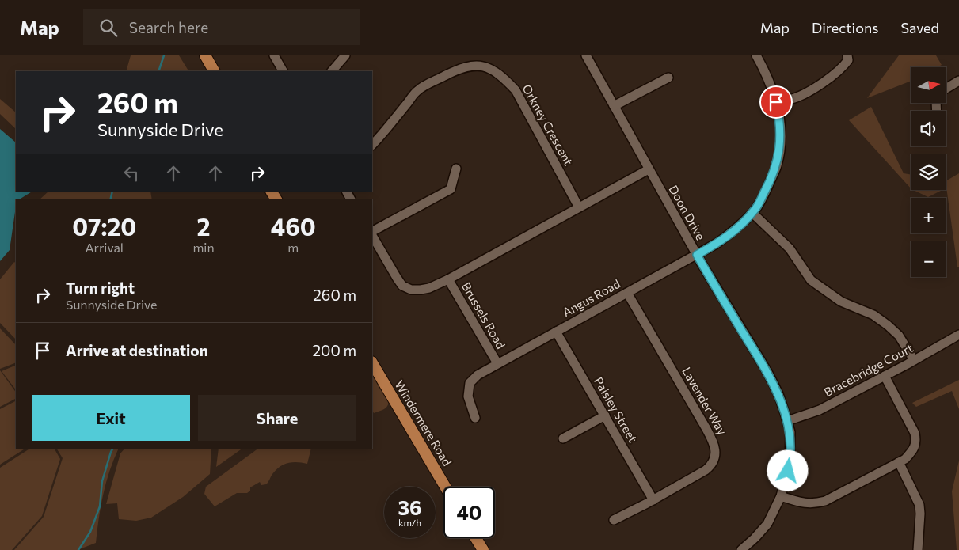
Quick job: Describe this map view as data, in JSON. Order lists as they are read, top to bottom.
{
  "streets": {
    "main road": ["Windermere Road"],
    "street": [
      "Orkney Crescent",
      "Doon Drive",
      "Angus Road",
      "Brussels Road",
      "Bracebridge Court",
      "Lavender Way",
      "Paisley Street"
    ]
  },
  "crossings": [
    ["Doon Drive", "Angus Road"],
    ["Doon Drive", "Bracebridge Court"],
    ["Angus Road", "Brussels Road"],
    ["Angus Road", "Lavender Way"],
    ["Angus Road", "Paisley Street"],
    ["Lavender Way", "Paisley Street"]
  ],
  "north": "right",
  "page": {
    "header": "Map",
    "search": "Search here",
    "nav": ["Map", "Directions", "Saved"],
    "map_buttons": ["+", "−"],
    "turn": ["260 m", "Sunnyside Drive"],
    "eta": [
      "07:20",
      "Arrival",
      "2",
      "min",
      "460",
      "m"
    ],
    "list": [
      {
        "name": "Turn right",
        "note": "Sunnyside Drive",
        "value": "260 m"
      },
      {
        "name": "Arrive at destination",
        "value": "200 m"
      }
    ],
    "buttons": ["Exit", "Share"],
    "speed": "36 km/h",
    "limit": "40"
  }
}
